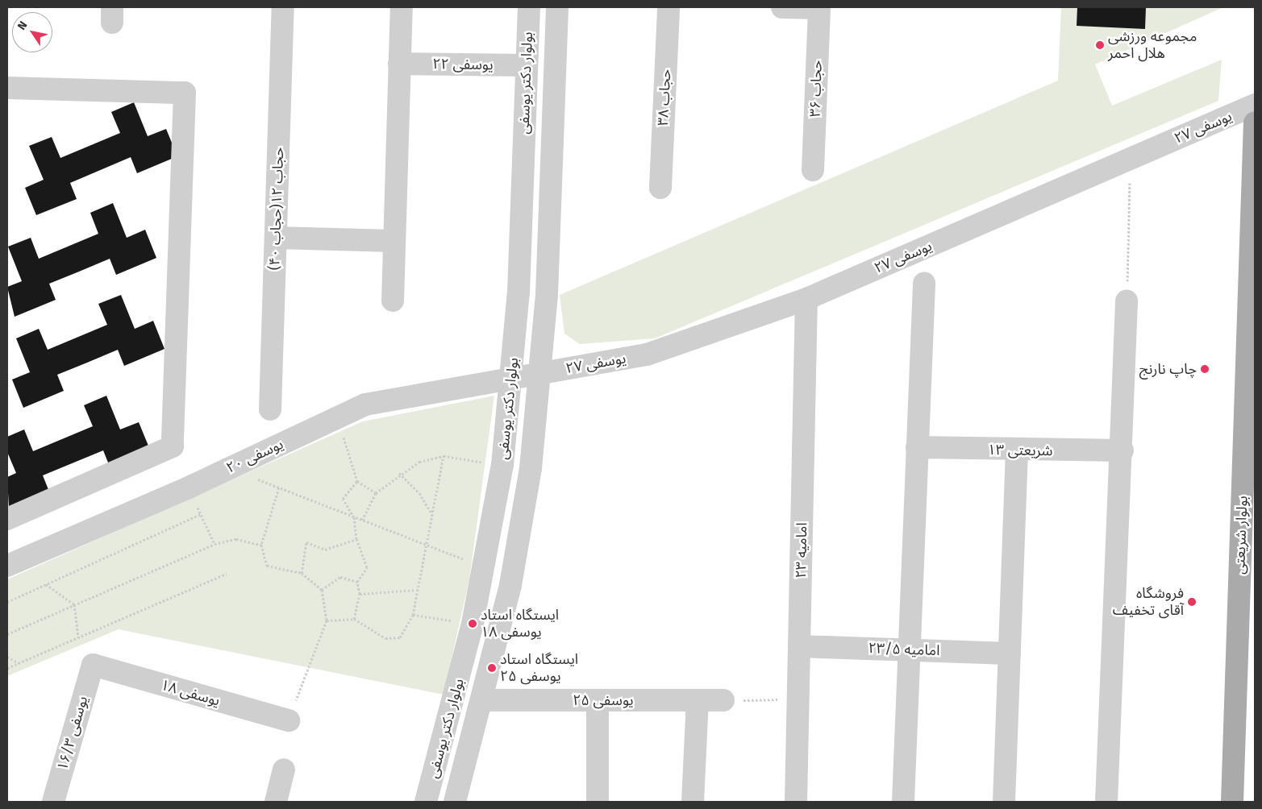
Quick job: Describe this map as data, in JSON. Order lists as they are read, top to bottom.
{
  "streets": {
    "main road": ["بولوار شریعتی"],
    "street": [
      "یوسفی ۲۲",
      "بولوار دکتر یوسفی",
      "حجاب ۳۶",
      "حجاب ۳۸",
      "یوسفی ۲۷",
      "حجاب ۱۲(حجاب ۴۰)",
      "شریعتی ۱۳",
      "یوسفی ۲۰",
      "امامیه ۲۳",
      "امامیه ۲۳/۵",
      "یوسفی ۱۸",
      "یوسفی ۲۵",
      "یوسفی ۱۶/۳"
    ]
  },
  "crossings": [
    ["یوسفی ۲۲", "بولوار دکتر یوسفی"],
    ["بولوار دکتر یوسفی", "یوسفی ۲۷"],
    ["بولوار دکتر یوسفی", "یوسفی ۲۰"],
    ["بولوار دکتر یوسفی", "یوسفی ۲۵"],
    ["یوسفی ۲۷", "یوسفی ۲۰"],
    ["یوسفی ۲۷", "امامیه ۲۳"],
    ["امامیه ۲۳", "امامیه ۲۳/۵"],
    ["یوسفی ۱۸", "یوسفی ۱۶/۳"]
  ],
  "places": [
    "مجموعه ورزشی هلال احمر",
    "چاپ نارنج",
    "فروشگاه آقای تخفیف",
    "ایستگاه استاد یوسفی ۱۸",
    "ایستگاه استاد یوسفی ۲۵"
  ],
  "north": "top left"
}
